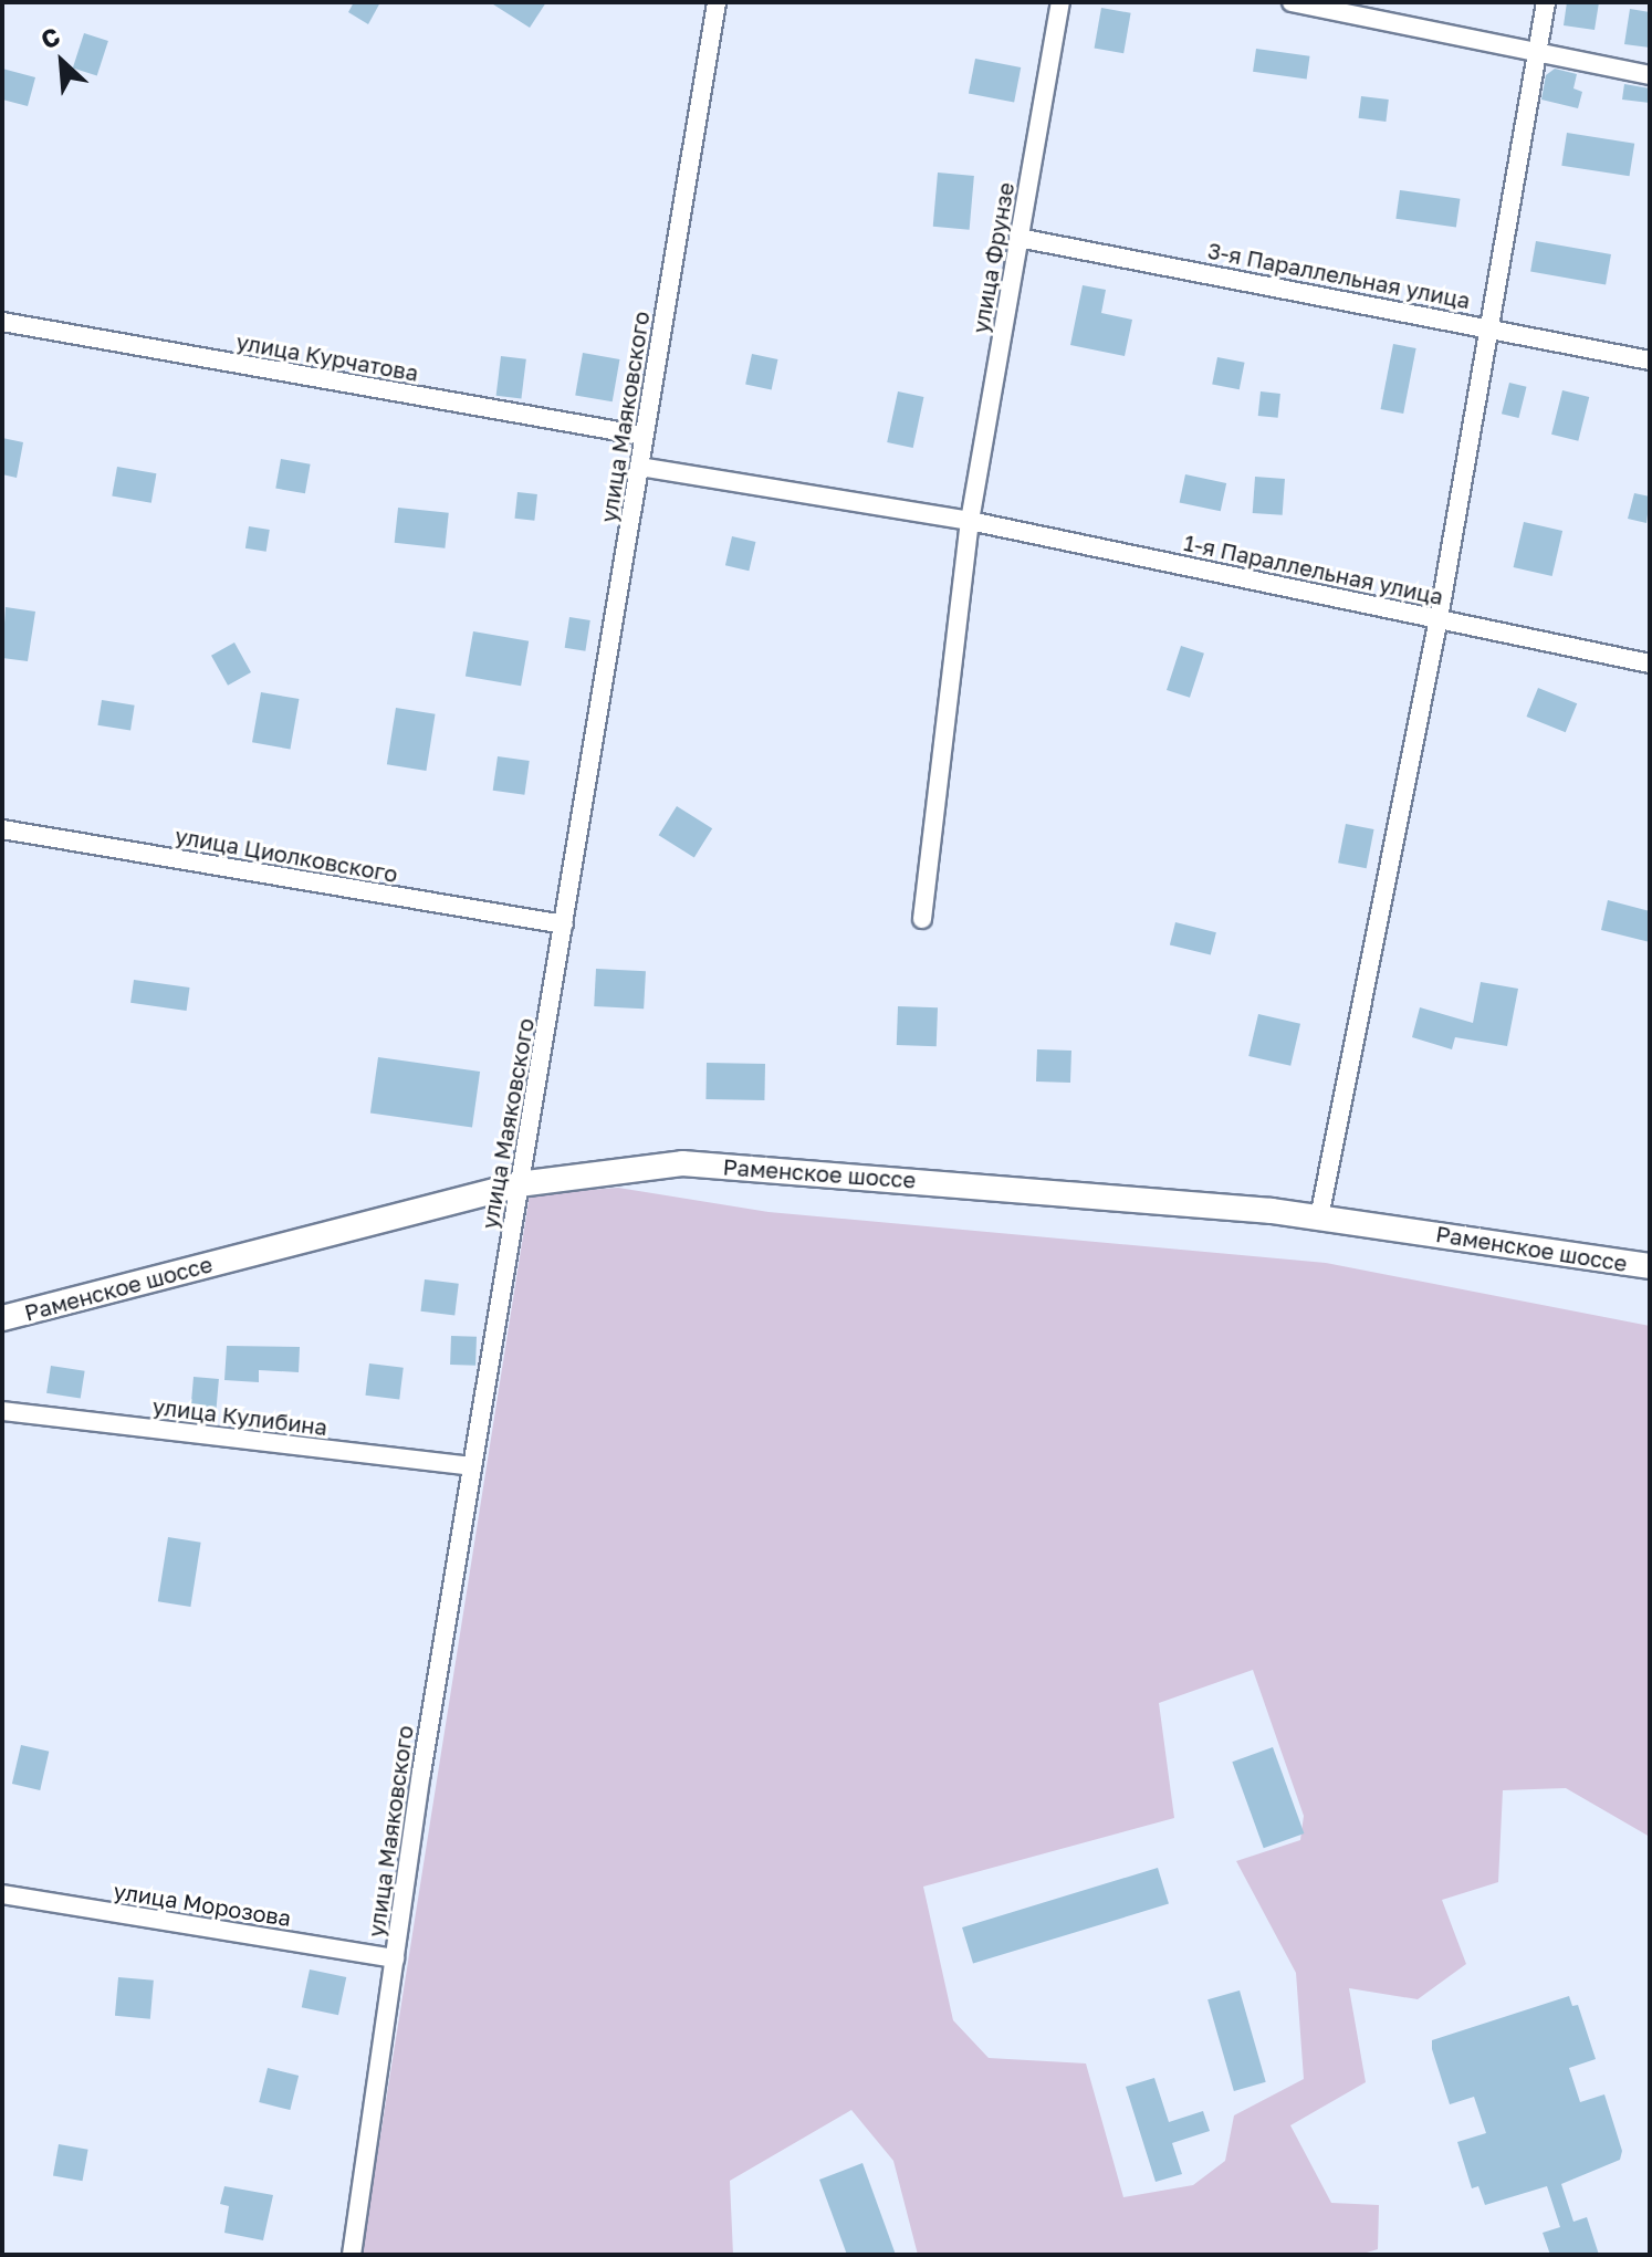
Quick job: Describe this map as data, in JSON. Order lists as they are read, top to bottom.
{
  "streets": {
    "main road": ["Раменское шоссе"],
    "street": [
      "улица Фрунзе",
      "3-я Параллельная улица",
      "улица Курчатова",
      "улица Маяковского",
      "1-я Параллельная улица",
      "улица Циолковского",
      "улица Кулибина",
      "улица Морозова"
    ]
  },
  "crossings": [
    ["улица Фрунзе", "3-я Параллельная улица"],
    ["улица Фрунзе", "1-я Параллельная улица"],
    ["улица Курчатова", "улица Маяковского"],
    ["улица Маяковского", "улица Циолковского"],
    ["улица Маяковского", "Раменское шоссе"],
    ["улица Маяковского", "улица Кулибина"],
    ["улица Маяковского", "улица Морозова"]
  ],
  "north": "top left"
}
